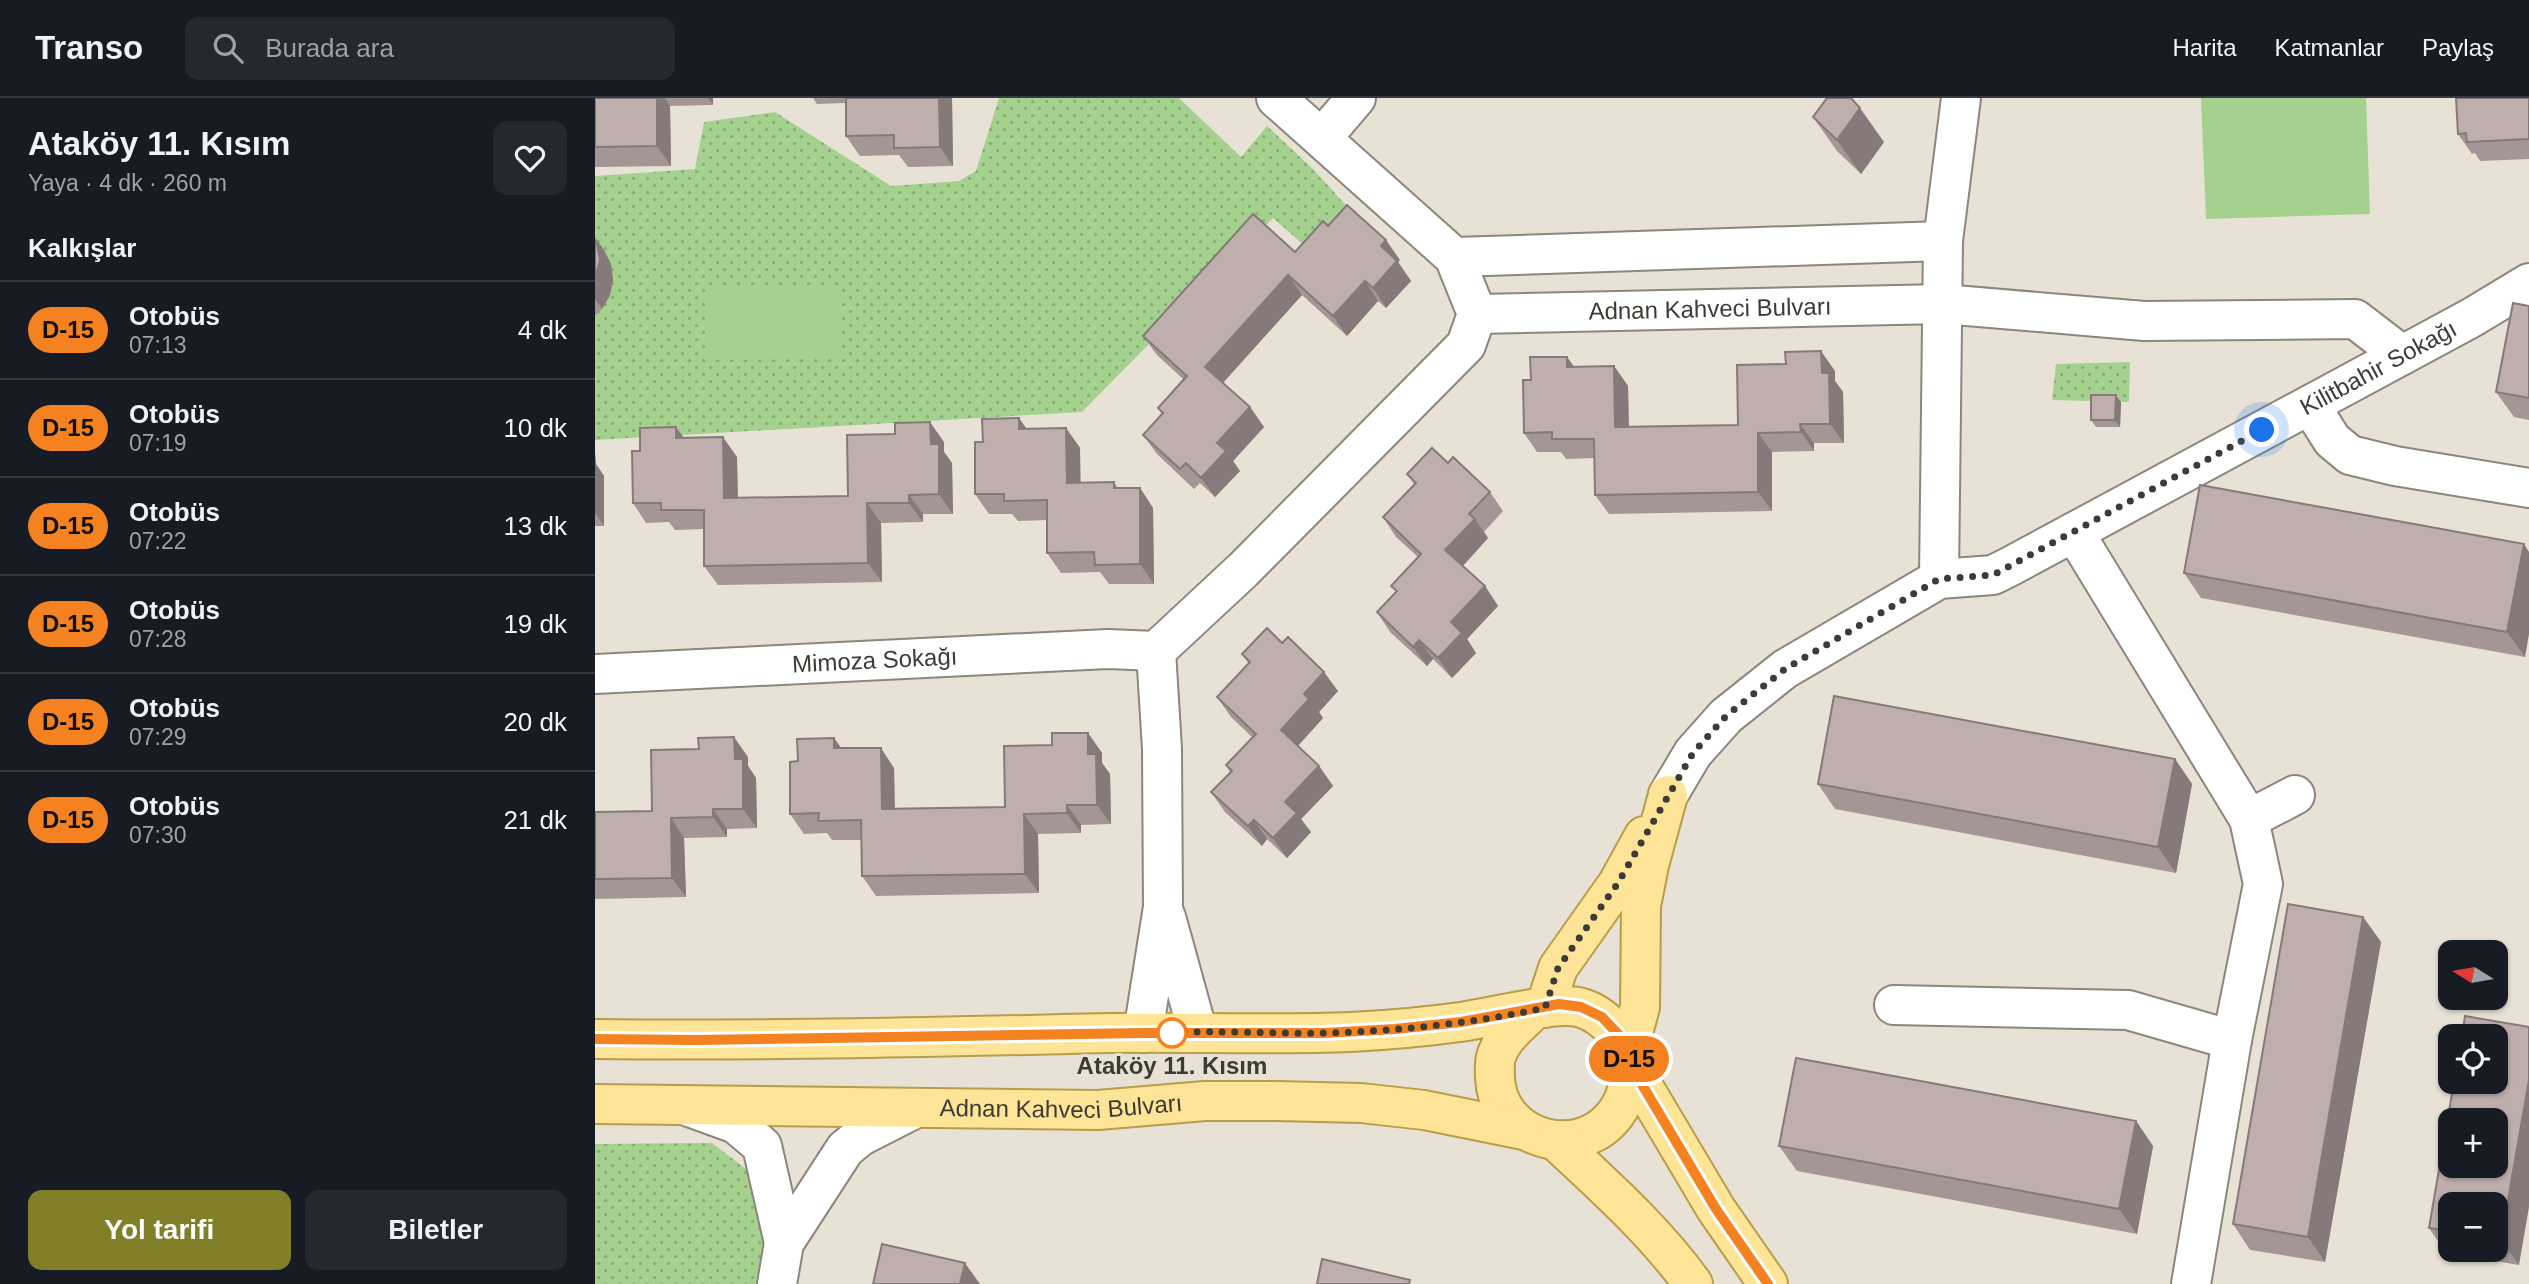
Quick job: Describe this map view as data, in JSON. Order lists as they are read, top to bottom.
{
  "streets": {
    "main road": ["Adnan Kahveci Bulvarı"],
    "street": ["Kilitbahir Sokağı", "Mimoza Sokağı"]
  },
  "crossings": [
    ["Adnan Kahveci Bulvarı", "Kilitbahir Sokağı"]
  ],
  "places": ["Ataköy 11. Kısım"],
  "lines": ["bus line D-15"],
  "north": "left",
  "page": {
    "header": "Transo",
    "search": "Burada ara",
    "nav": ["Harita", "Katmanlar", "Paylaş"],
    "heading": [
      ["Ataköy 11. Kısım", "Yaya · 4 dk · 260 m"],
      "Kalkışlar"
    ],
    "on_map": "D-15",
    "list": [
      {
        "mark": "D-15",
        "name": "Otobüs",
        "note": "07:13",
        "value": "4 dk"
      },
      {
        "mark": "D-15",
        "name": "Otobüs",
        "note": "07:19",
        "value": "10 dk"
      },
      {
        "mark": "D-15",
        "name": "Otobüs",
        "note": "07:22",
        "value": "13 dk"
      },
      {
        "mark": "D-15",
        "name": "Otobüs",
        "note": "07:28",
        "value": "19 dk"
      },
      {
        "mark": "D-15",
        "name": "Otobüs",
        "note": "07:29",
        "value": "20 dk"
      },
      {
        "mark": "D-15",
        "name": "Otobüs",
        "note": "07:30",
        "value": "21 dk"
      }
    ],
    "map_buttons": ["+", "−"],
    "buttons": ["Yol tarifi", "Biletler"]
  }
}
